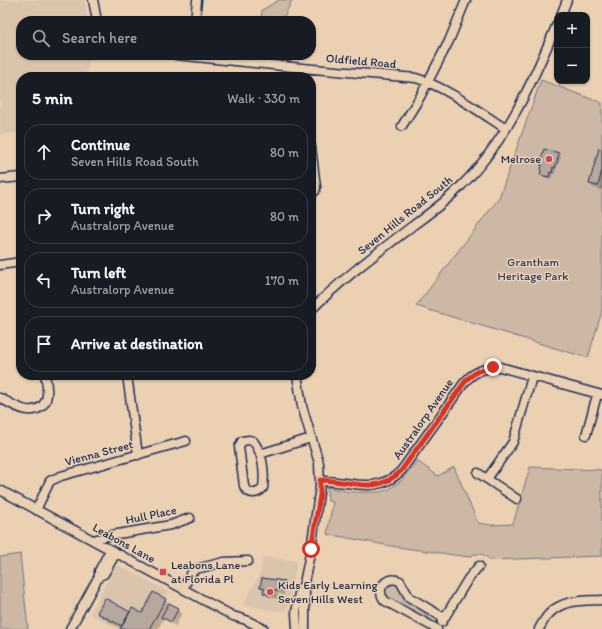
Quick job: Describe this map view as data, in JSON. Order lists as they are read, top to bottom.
{
  "streets": {
    "street": [
      "Oldfield Road",
      "Seven Hills Road South",
      "Australorp Avenue",
      "Vienna Street",
      "Hull Place",
      "Leabons Lane"
    ]
  },
  "crossings": [
    ["Oldfield Road", "Seven Hills Road South"],
    ["Vienna Street", "Leabons Lane"],
    ["Hull Place", "Leabons Lane"]
  ],
  "parks": ["Grantham Heritage Park"],
  "places": {
    "other": ["Melrose", "Kids Early Learning Seven Hills West"],
    "transit": ["Leabons Lane at Florida Pl"]
  },
  "page": {
    "map_buttons": ["+", "−"],
    "search": "Search here",
    "heading": ["5 min", "Walk · 330 m"],
    "list": [
      ["Continue", "Seven Hills Road South", "80 m"],
      ["Turn right", "Australorp Avenue", "80 m"],
      ["Turn left", "Australorp Avenue", "170 m"],
      "Arrive at destination"
    ]
  }
}
